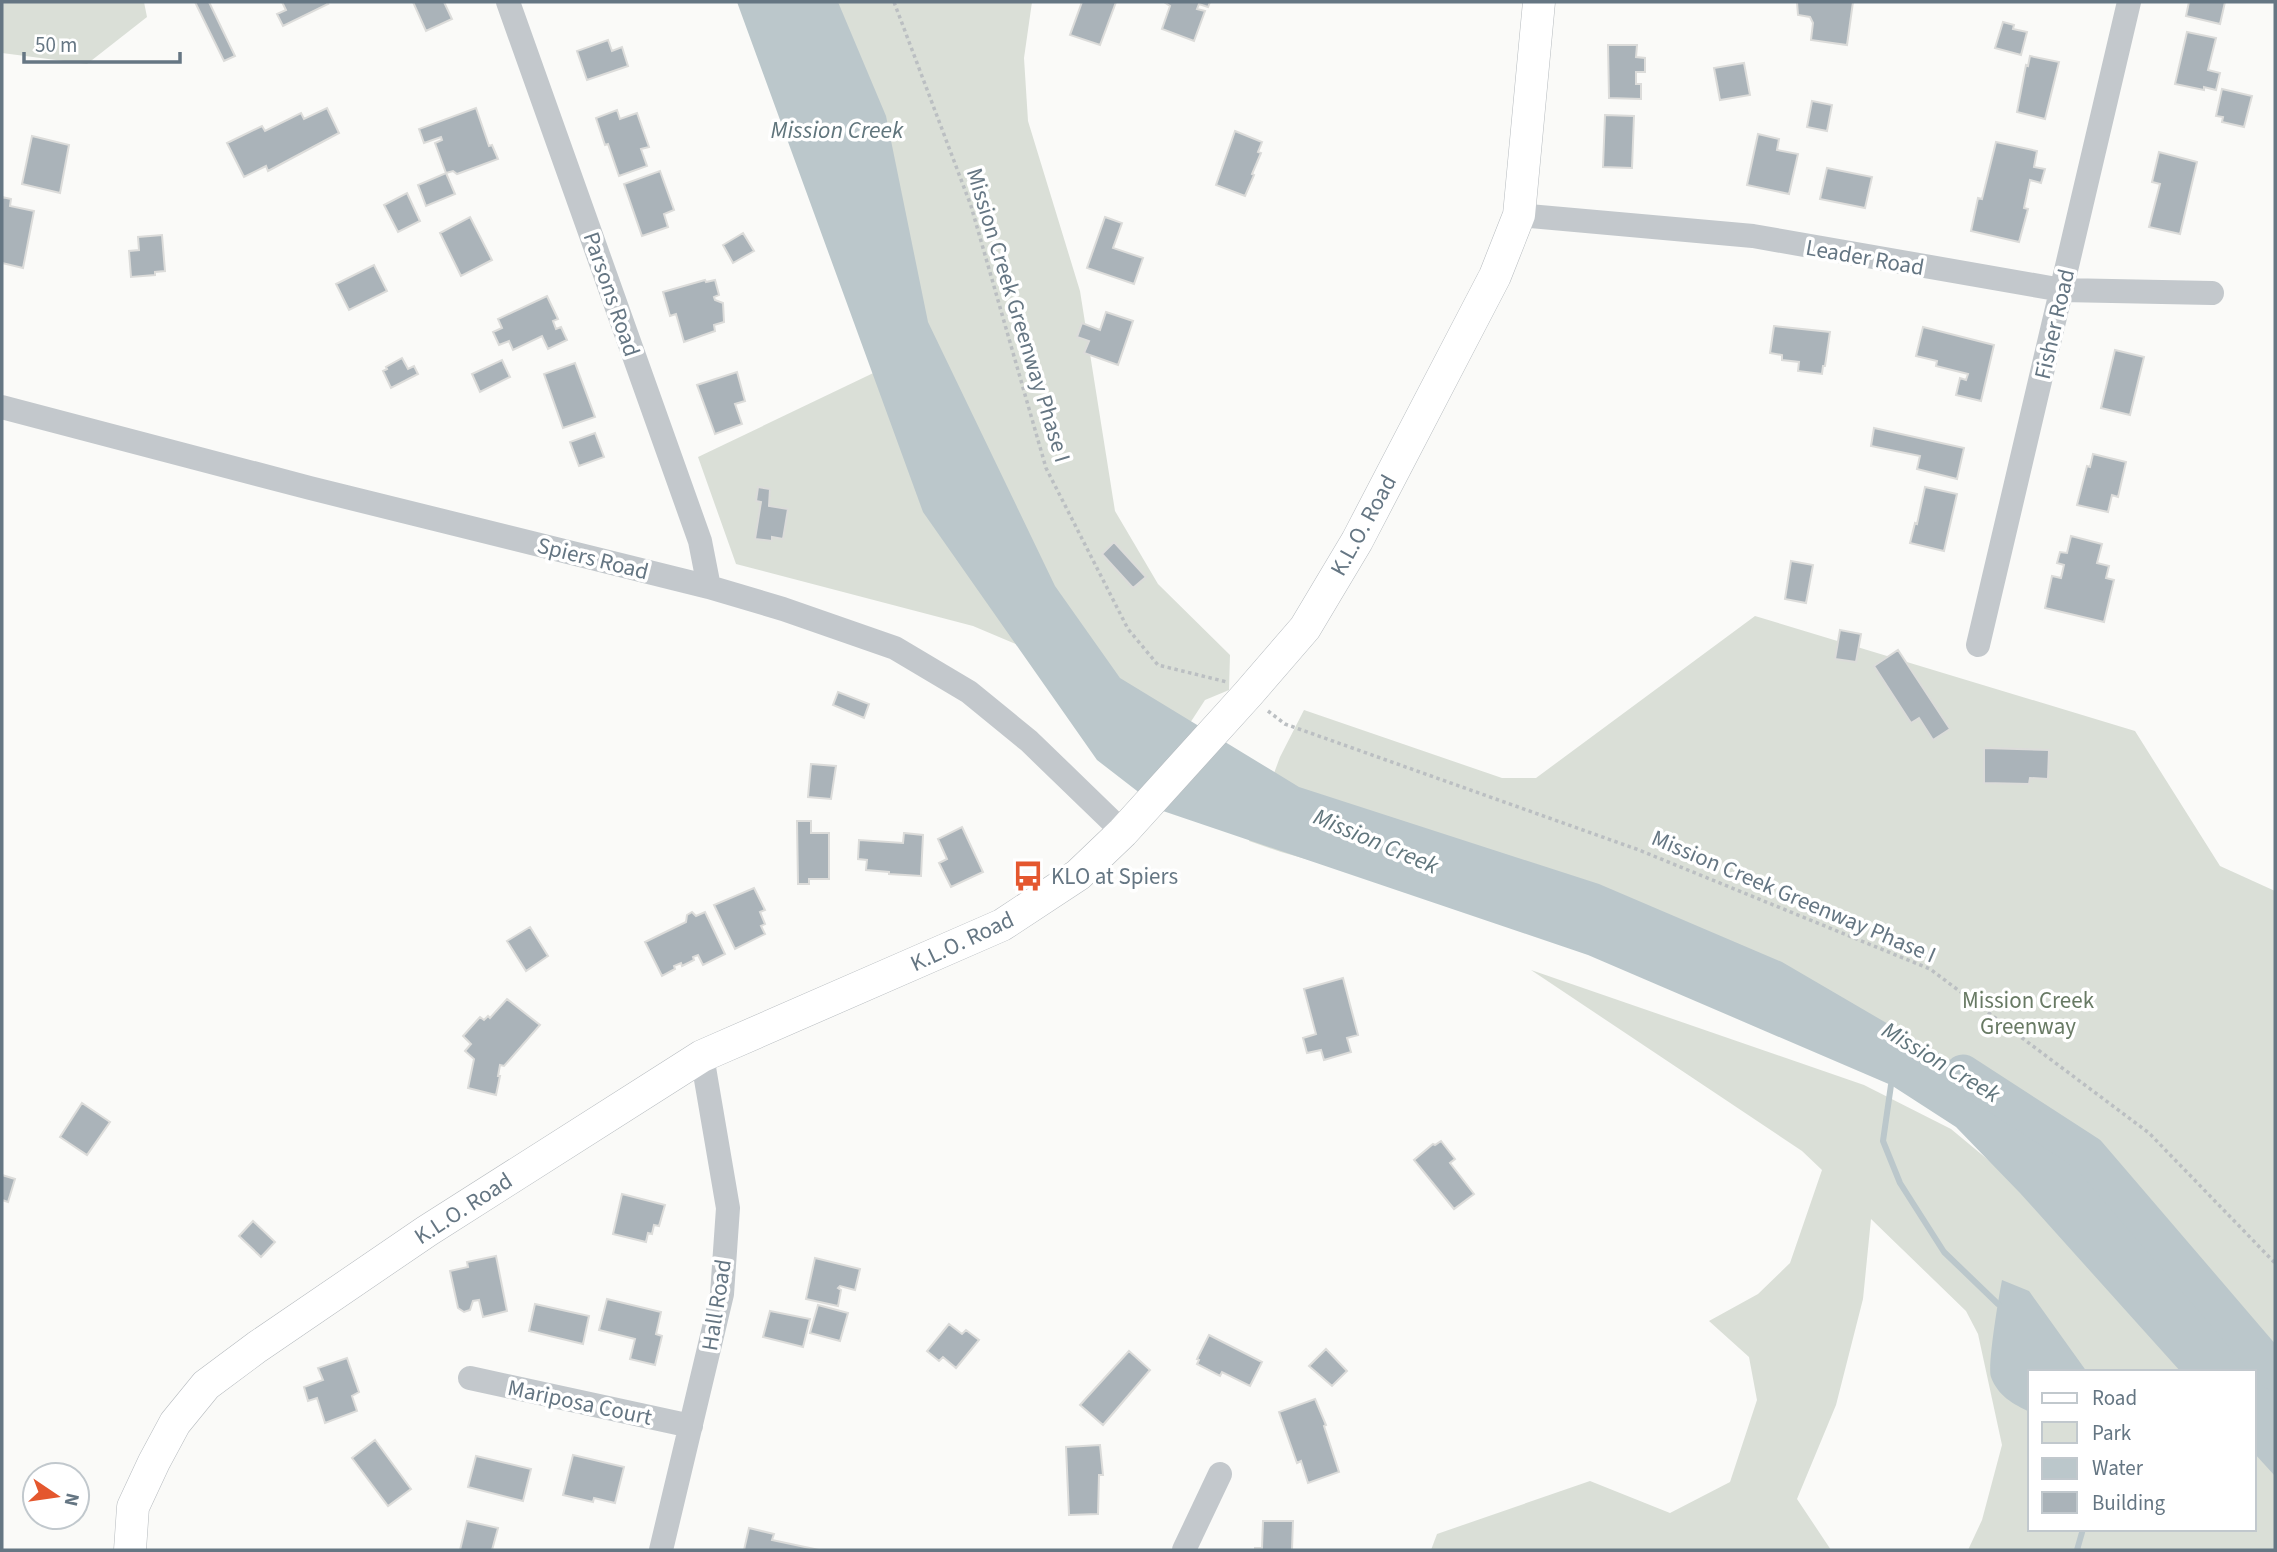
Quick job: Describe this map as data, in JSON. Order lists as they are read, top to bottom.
{
  "streets": {
    "main road": ["K.L.O. Road"],
    "street": [
      "Leader Road",
      "Parsons Road",
      "Fisher Road",
      "Spiers Road",
      "Hall Road",
      "Mariposa Court"
    ],
    "path": ["Mission Creek Greenway Phase I"]
  },
  "crossings": [
    ["Leader Road", "Fisher Road"],
    ["Leader Road", "K.L.O. Road"],
    ["Parsons Road", "Spiers Road"],
    ["Mission Creek Greenway Phase I", "K.L.O. Road"],
    ["K.L.O. Road", "Spiers Road"],
    ["K.L.O. Road", "Hall Road"],
    ["Hall Road", "Mariposa Court"]
  ],
  "water": ["Mission Creek"],
  "parks": ["Mission Creek Greenway"],
  "places": {
    "bus stop": ["KLO at Spiers"]
  },
  "legend": [
    "Road",
    "Park",
    "Water",
    "Building"
  ],
  "scale_bar": "50 m",
  "north": "right"
}
